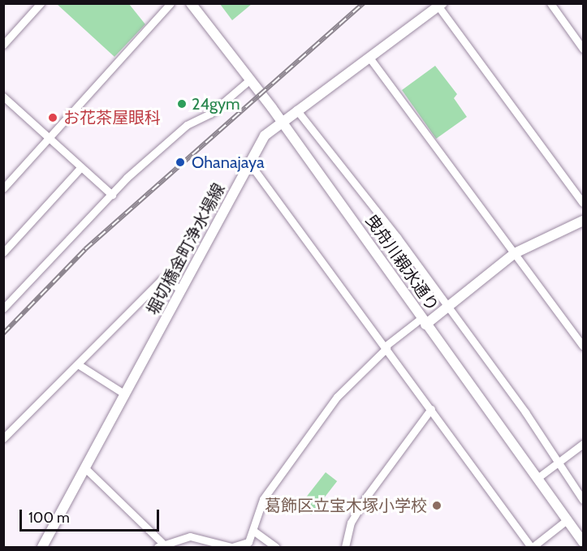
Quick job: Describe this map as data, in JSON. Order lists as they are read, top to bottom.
{
  "streets": {
    "street": ["堀切橋金町浄水場線", "曳舟川親水通り"]
  },
  "crossings": [
    ["堀切橋金町浄水場線", "曳舟川親水通り"]
  ],
  "places": [
    "24gym",
    "お花茶屋眼科",
    "Ohanajaya",
    "葛飾区立宝木塚小学校"
  ],
  "scale_bar": "100 m"
}
